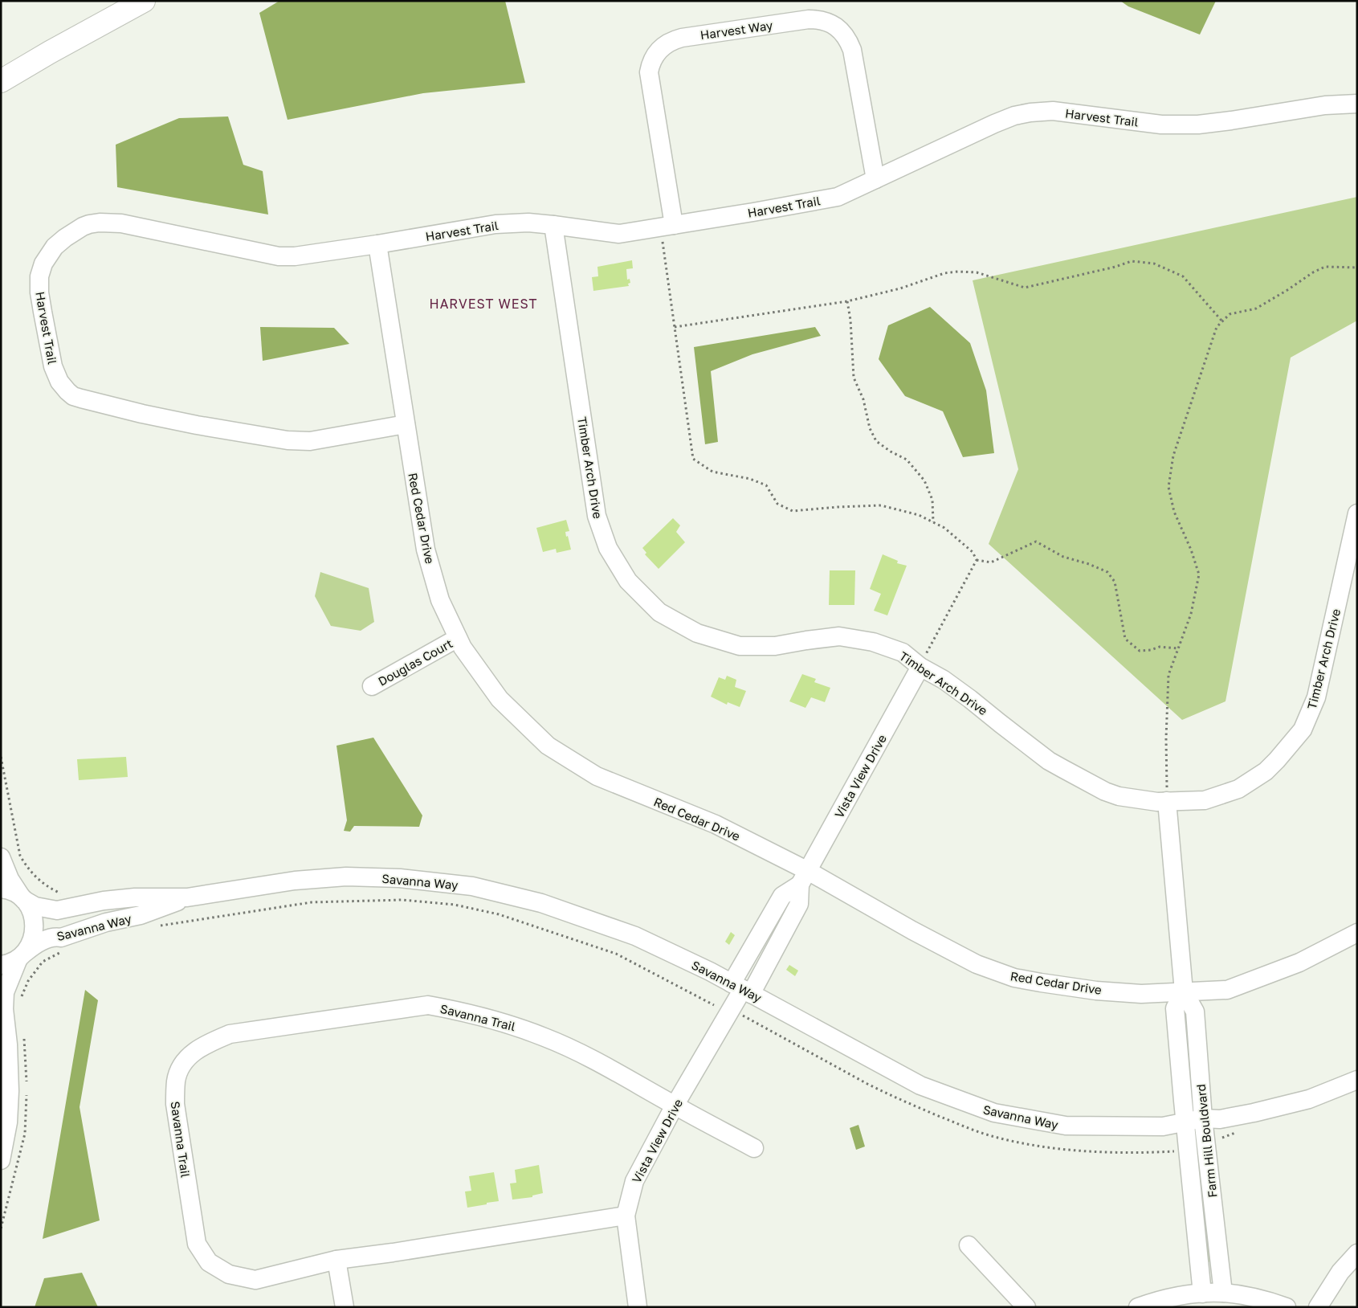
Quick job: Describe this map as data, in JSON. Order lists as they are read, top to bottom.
{
  "streets": {
    "street": [
      "Harvest Way",
      "Harvest Trail",
      "Timber Arch Drive",
      "Red Cedar Drive",
      "Douglas Court",
      "Vista View Drive",
      "Savanna Way",
      "Savanna Trail",
      "Farm Hill Bouldvard"
    ]
  },
  "crossings": [
    ["Harvest Way", "Harvest Trail"],
    ["Harvest Trail", "Timber Arch Drive"],
    ["Harvest Trail", "Red Cedar Drive"],
    ["Timber Arch Drive", "Vista View Drive"],
    ["Timber Arch Drive", "Farm Hill Bouldvard"],
    ["Red Cedar Drive", "Douglas Court"],
    ["Red Cedar Drive", "Vista View Drive"],
    ["Red Cedar Drive", "Farm Hill Bouldvard"],
    ["Vista View Drive", "Savanna Way"],
    ["Vista View Drive", "Savanna Trail"],
    ["Savanna Way", "Farm Hill Bouldvard"]
  ],
  "districts": ["HARVEST WEST"]
}
